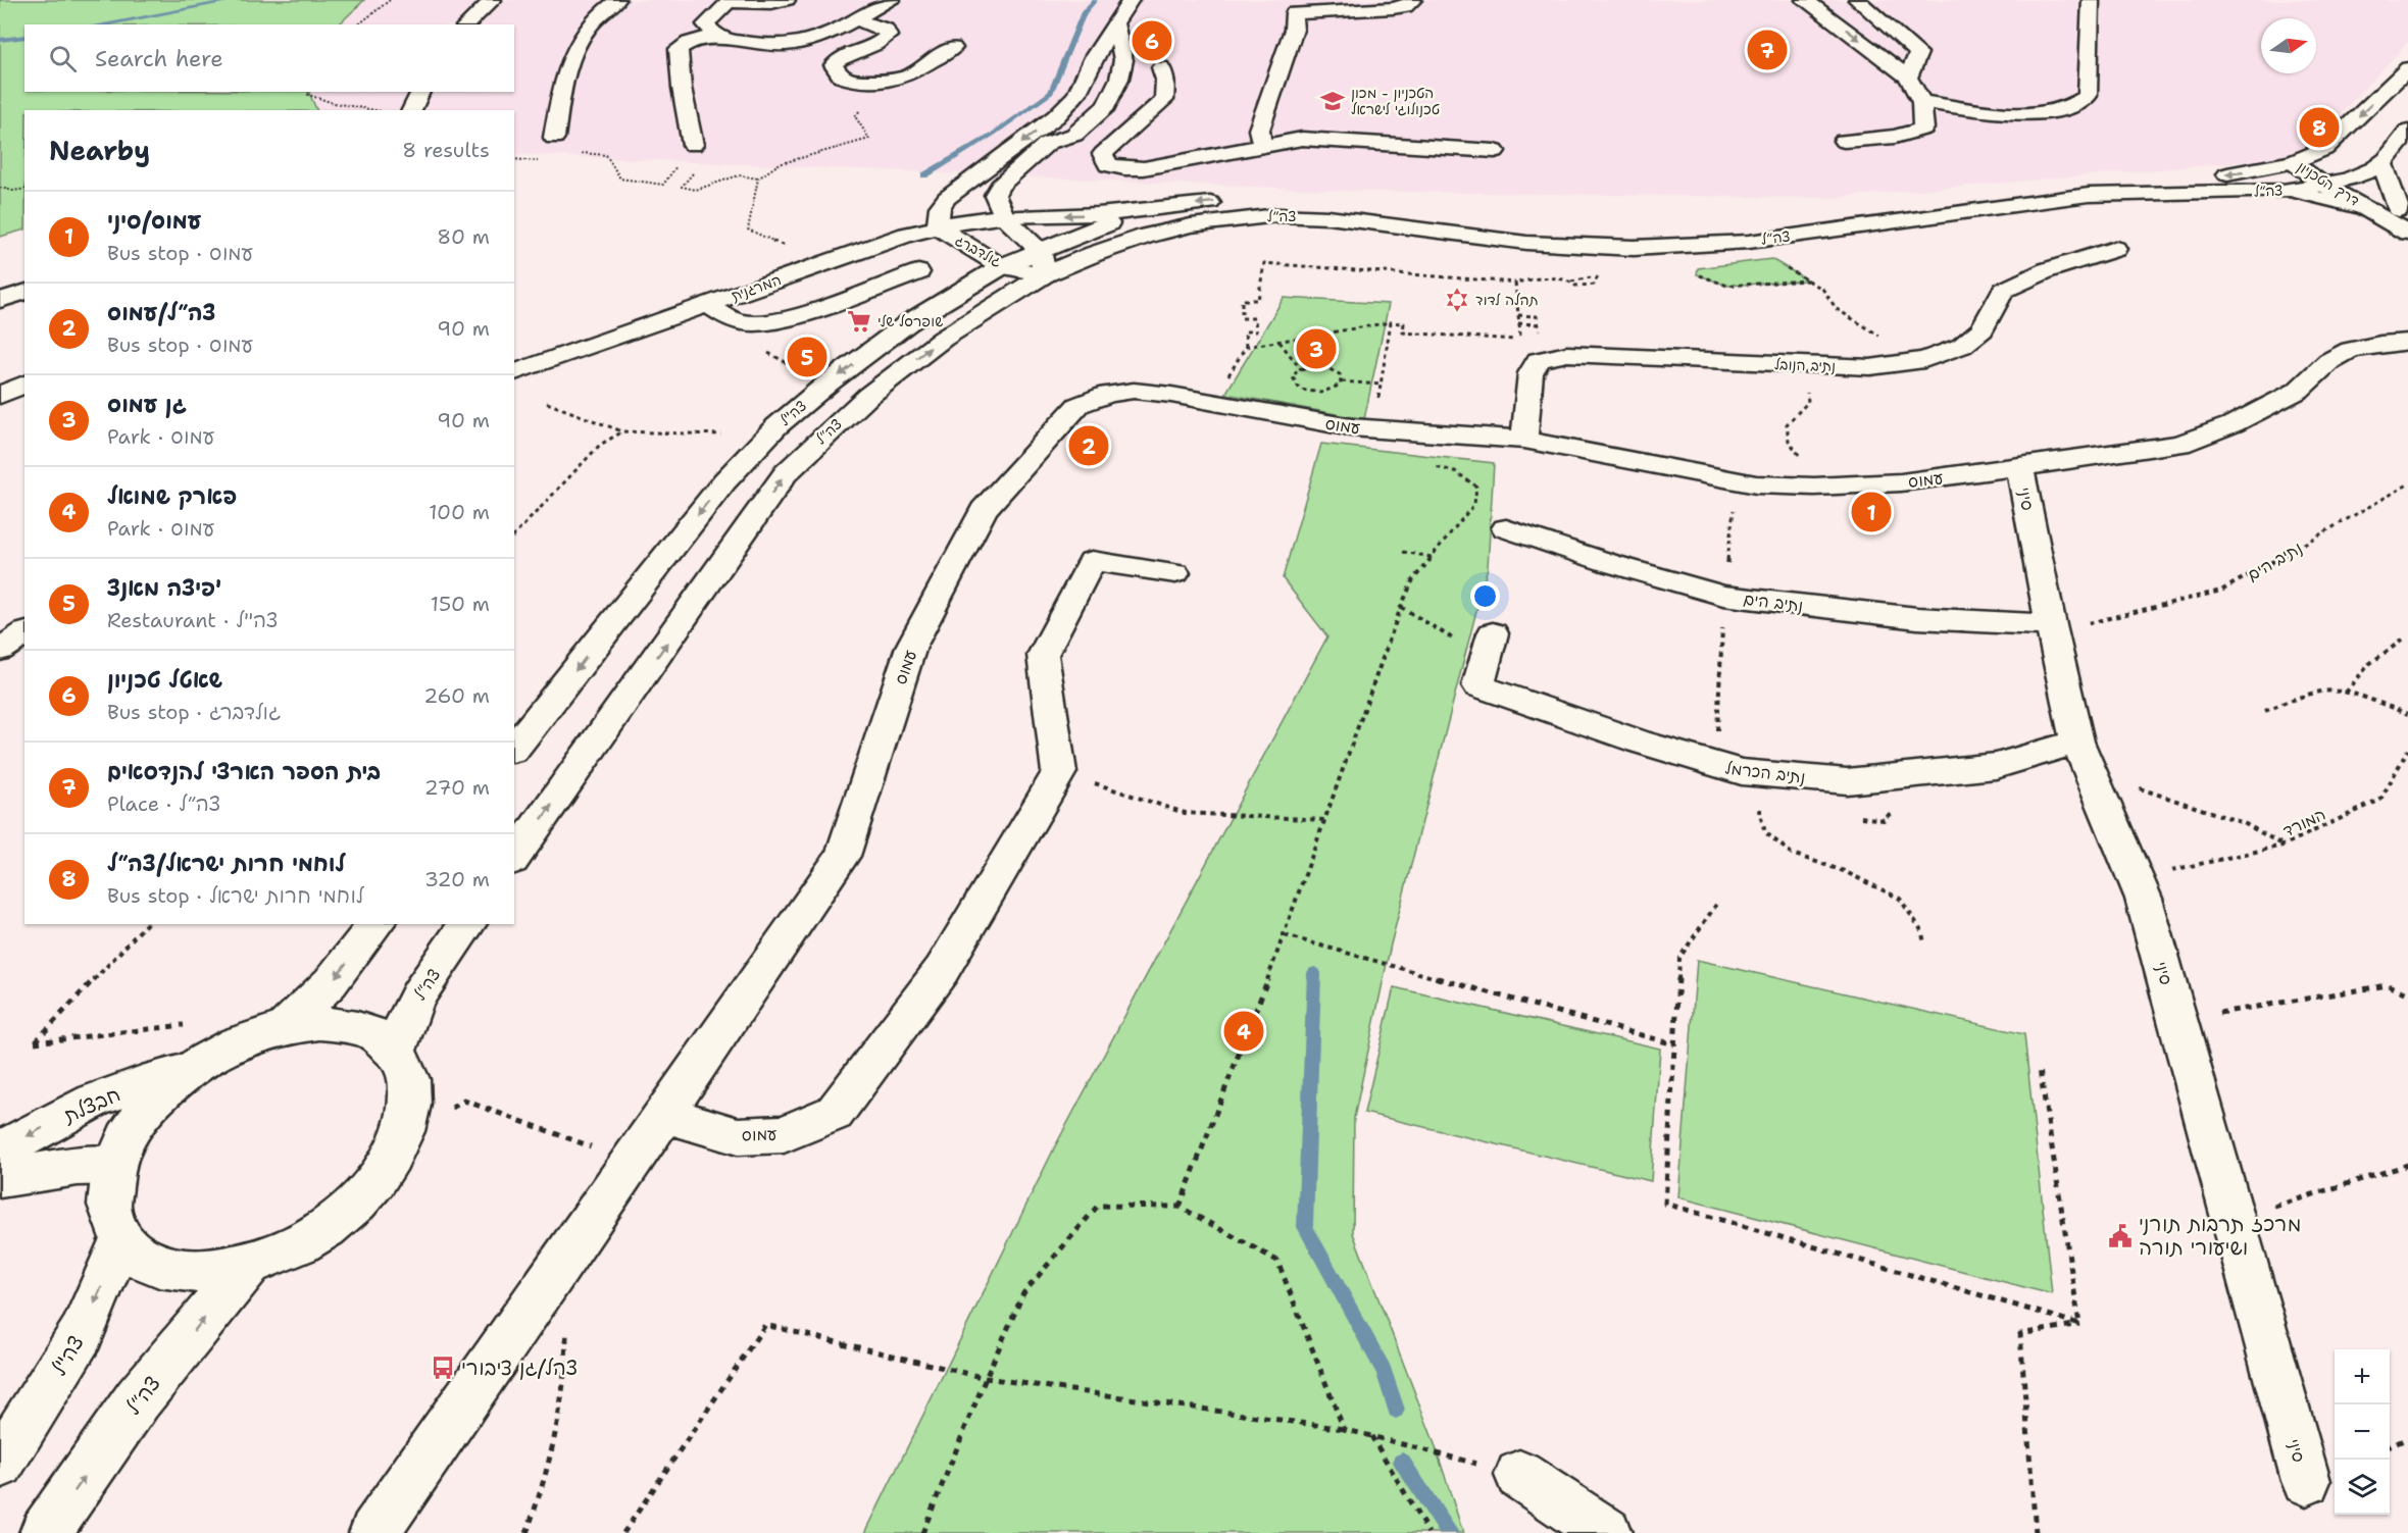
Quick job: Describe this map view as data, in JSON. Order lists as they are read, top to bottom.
{
  "streets": {
    "street": [
      "דרך הטכניון",
      "צה״ל",
      "גולדברג",
      "המרגנית",
      "נתיב הנובל",
      "צה\"ל",
      "עמוס",
      "סיני",
      "נתיב הים",
      "נתיב הכרמל",
      "חבצלת"
    ],
    "path": ["המורד"]
  },
  "crossings": [
    ["דרך הטכניון", "צה״ל"],
    ["צה״ל", "גולדברג"],
    ["צה״ל", "המרגנית"],
    ["צה״ל", "צה\"ל"],
    ["גולדברג", "המרגנית"],
    ["גולדברג", "צה\"ל"],
    ["המרגנית", "צה\"ל"],
    ["נתיב הנובל", "עמוס"],
    ["עמוס", "סיני"],
    ["סיני", "נתיב הים"],
    ["סיני", "נתיב הכרמל"]
  ],
  "one_way": ["צה\"ל"],
  "places": {
    "school or university": ["הטכניון - מכון טכנולוגי לישראל"],
    "synagogue": ["תהלה לדוד"],
    "supermarket": ["שופרסל שלי"],
    "public building": ["מרכז תרבות תורני ושיעורי תורה"],
    "bus stop": ["צהל/גן ציבורי"]
  },
  "north": "right",
  "page": {
    "pins": [
      "6",
      "7",
      "8",
      "3",
      "5",
      "2",
      "1",
      "4"
    ],
    "search": "Search here",
    "heading": ["Nearby", "8 results"],
    "list": [
      {
        "mark": "1",
        "name": "עמוס/סיני",
        "note": "Bus stop · עמוס",
        "value": "80 m"
      },
      {
        "mark": "2",
        "name": "צה״ל/עמוס",
        "note": "Bus stop · עמוס",
        "value": "90 m"
      },
      {
        "mark": "3",
        "name": "גן עמוס",
        "note": "Park · עמוס",
        "value": "90 m"
      },
      {
        "mark": "4",
        "name": "פארק שמואל",
        "note": "Park · עמוס",
        "value": "100 m"
      },
      {
        "mark": "5",
        "name": "פיצה מאנצ'",
        "note": "Restaurant · צה\"ל",
        "value": "150 m"
      },
      {
        "mark": "6",
        "name": "שאטל טכניון",
        "note": "Bus stop · גולדברג",
        "value": "260 m"
      },
      {
        "mark": "7",
        "name": "בית הספר הארצי להנדסאים",
        "note": "Place · צה״ל",
        "value": "270 m"
      },
      {
        "mark": "8",
        "name": "לוחמי חרות ישראל/צה״ל",
        "note": "Bus stop · לוחמי חרות ישראל",
        "value": "320 m"
      }
    ],
    "map_buttons": ["+", "−"]
  }
}
